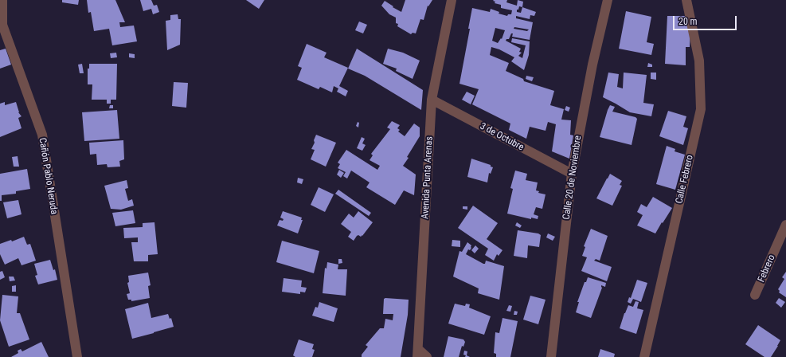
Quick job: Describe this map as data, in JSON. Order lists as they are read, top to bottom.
{
  "streets": {
    "street": [
      "3 de Octubre",
      "Cañón Pablo Neruda",
      "Avenida Punta Arenas",
      "Calle 20 de Noviembre",
      "Calle Febrero",
      "Febrero"
    ]
  },
  "crossings": [
    ["3 de Octubre", "Avenida Punta Arenas"],
    ["3 de Octubre", "Calle 20 de Noviembre"]
  ],
  "scale_bar": "20 m"
}
